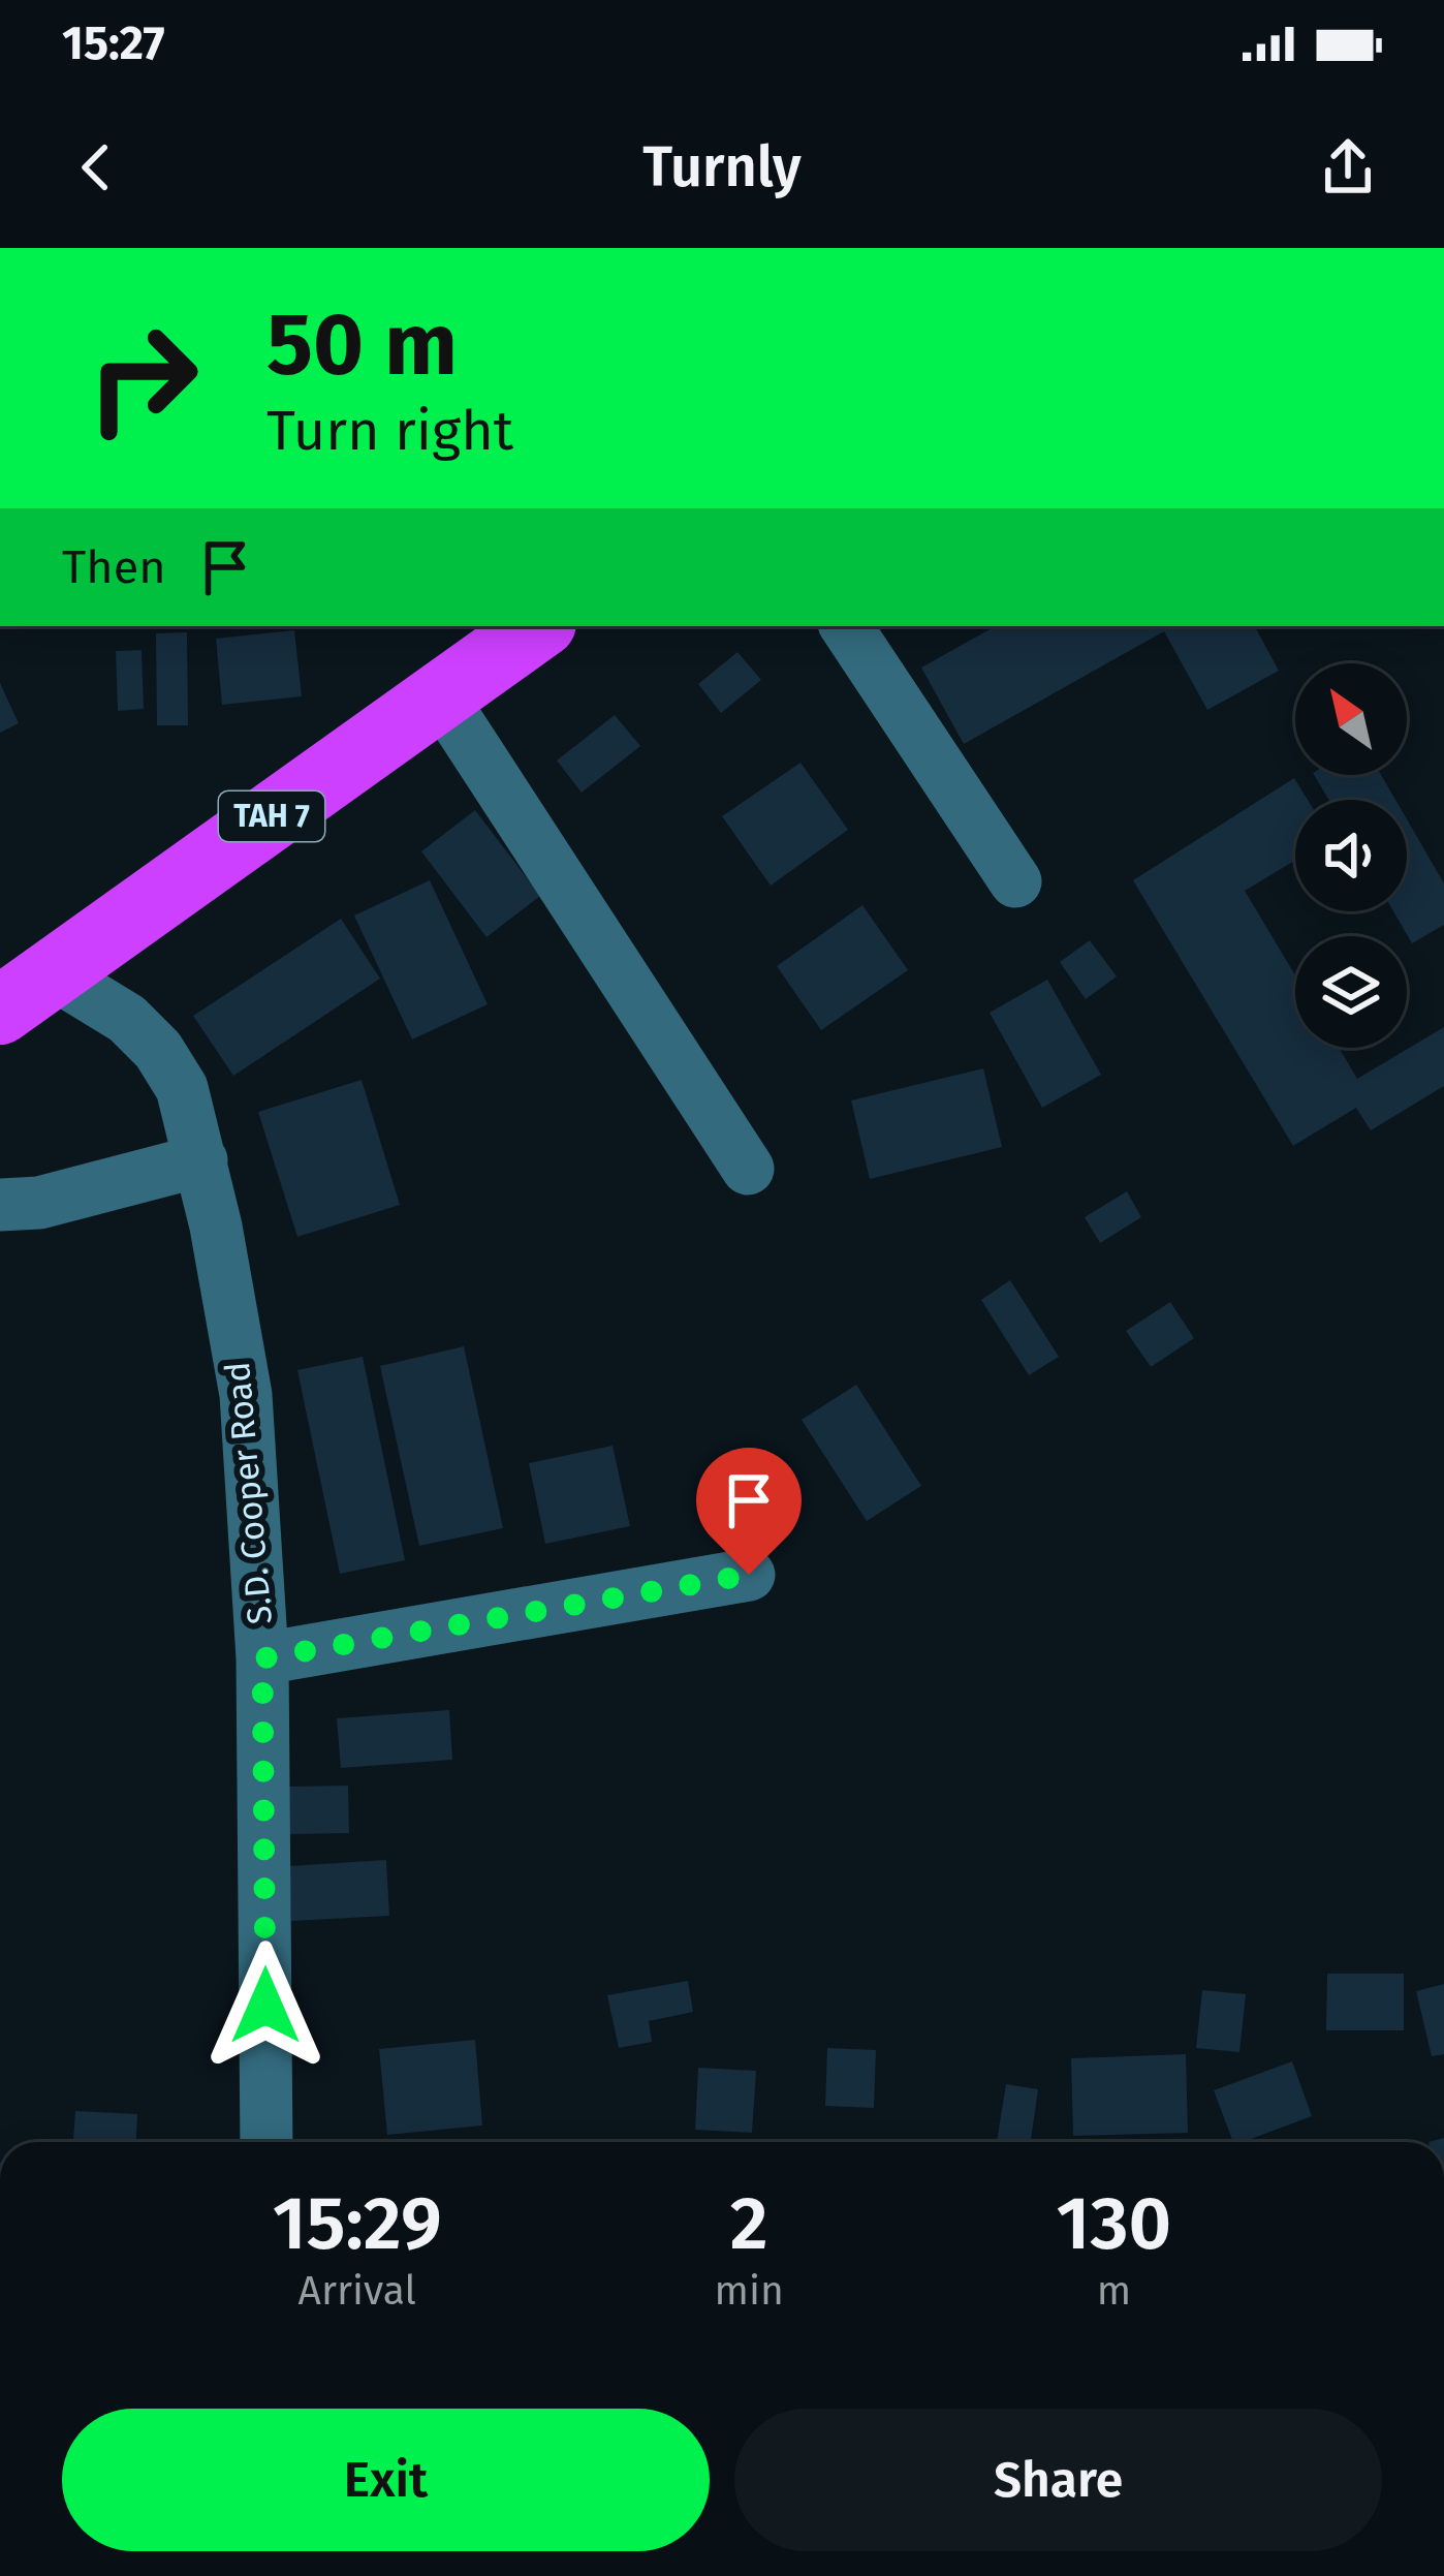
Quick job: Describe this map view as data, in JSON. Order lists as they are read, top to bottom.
{
  "streets": {
    "highway": ["TAH 7"],
    "street": ["S.D. Cooper Road"]
  },
  "crossings": [
    ["TAH 7", "S.D. Cooper Road"]
  ],
  "north": "top left",
  "page": {
    "status": "15:27",
    "header": "Turnly",
    "turn": ["50 m", "Turn right"],
    "then": "Then",
    "eta": [
      "15:29",
      "Arrival",
      "2",
      "min",
      "130",
      "m"
    ],
    "buttons": ["Exit", "Share"]
  }
}
